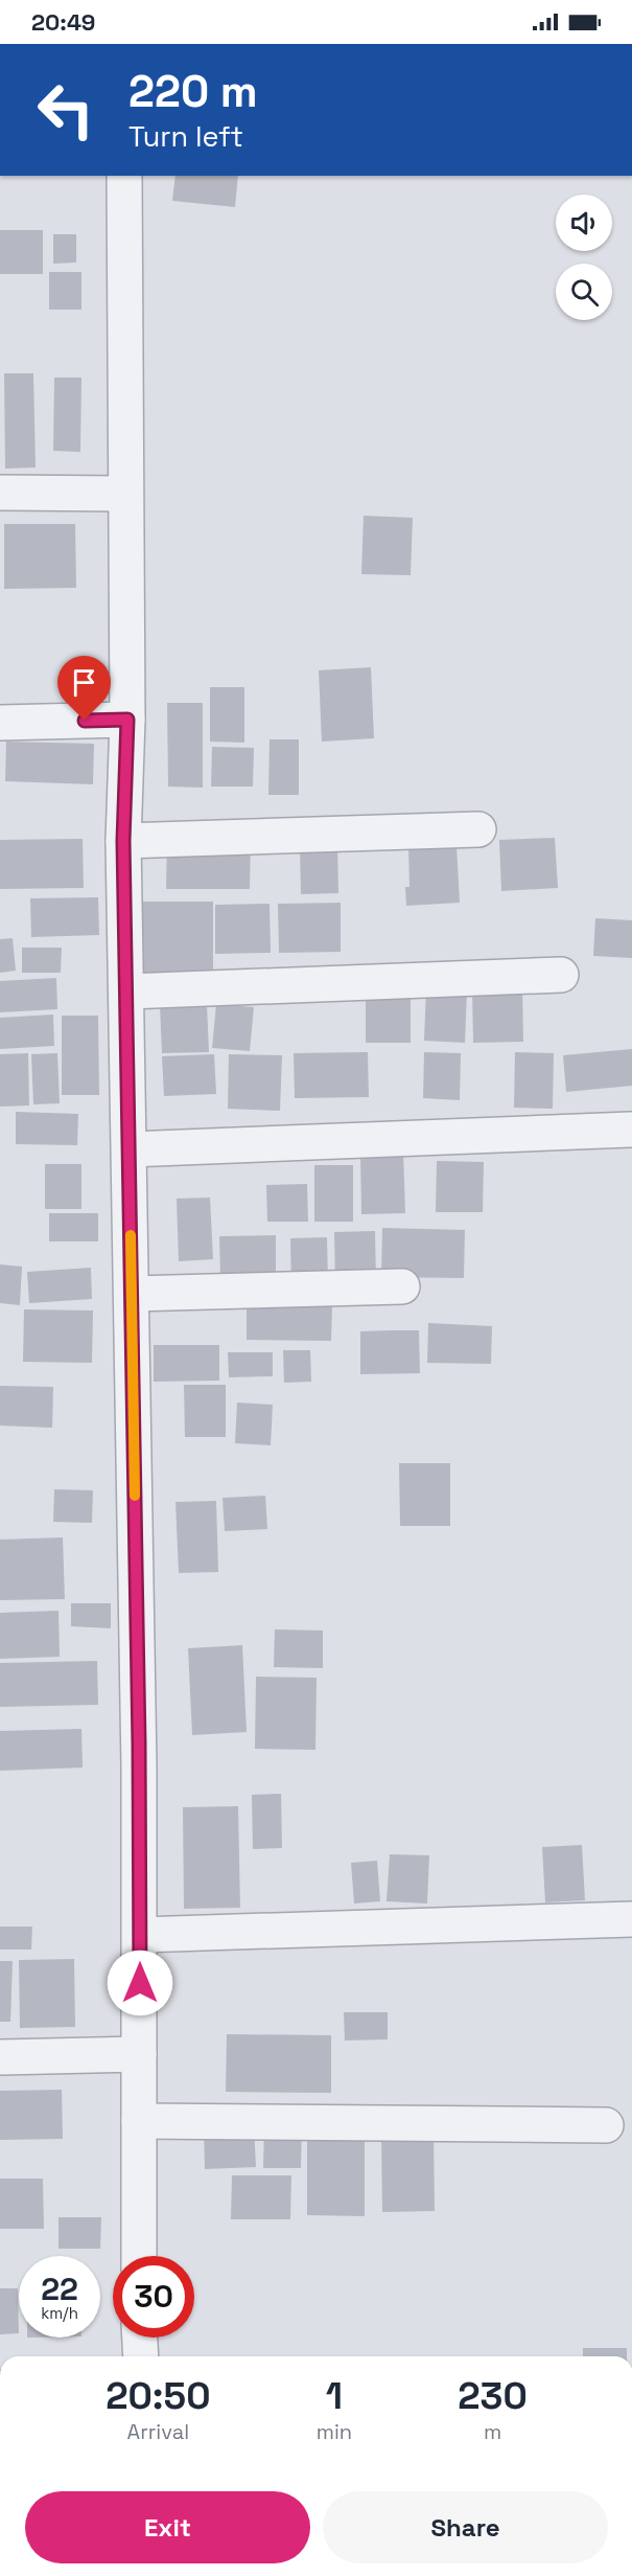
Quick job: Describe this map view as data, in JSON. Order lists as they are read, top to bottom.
{
  "page": {
    "status": "20:49",
    "turn": ["220 m", "Turn left"],
    "speed": "22 km/h",
    "limit": "30",
    "eta": [
      "20:50",
      "Arrival",
      "1",
      "min",
      "230",
      "m"
    ],
    "buttons": ["Exit", "Share"]
  }
}
